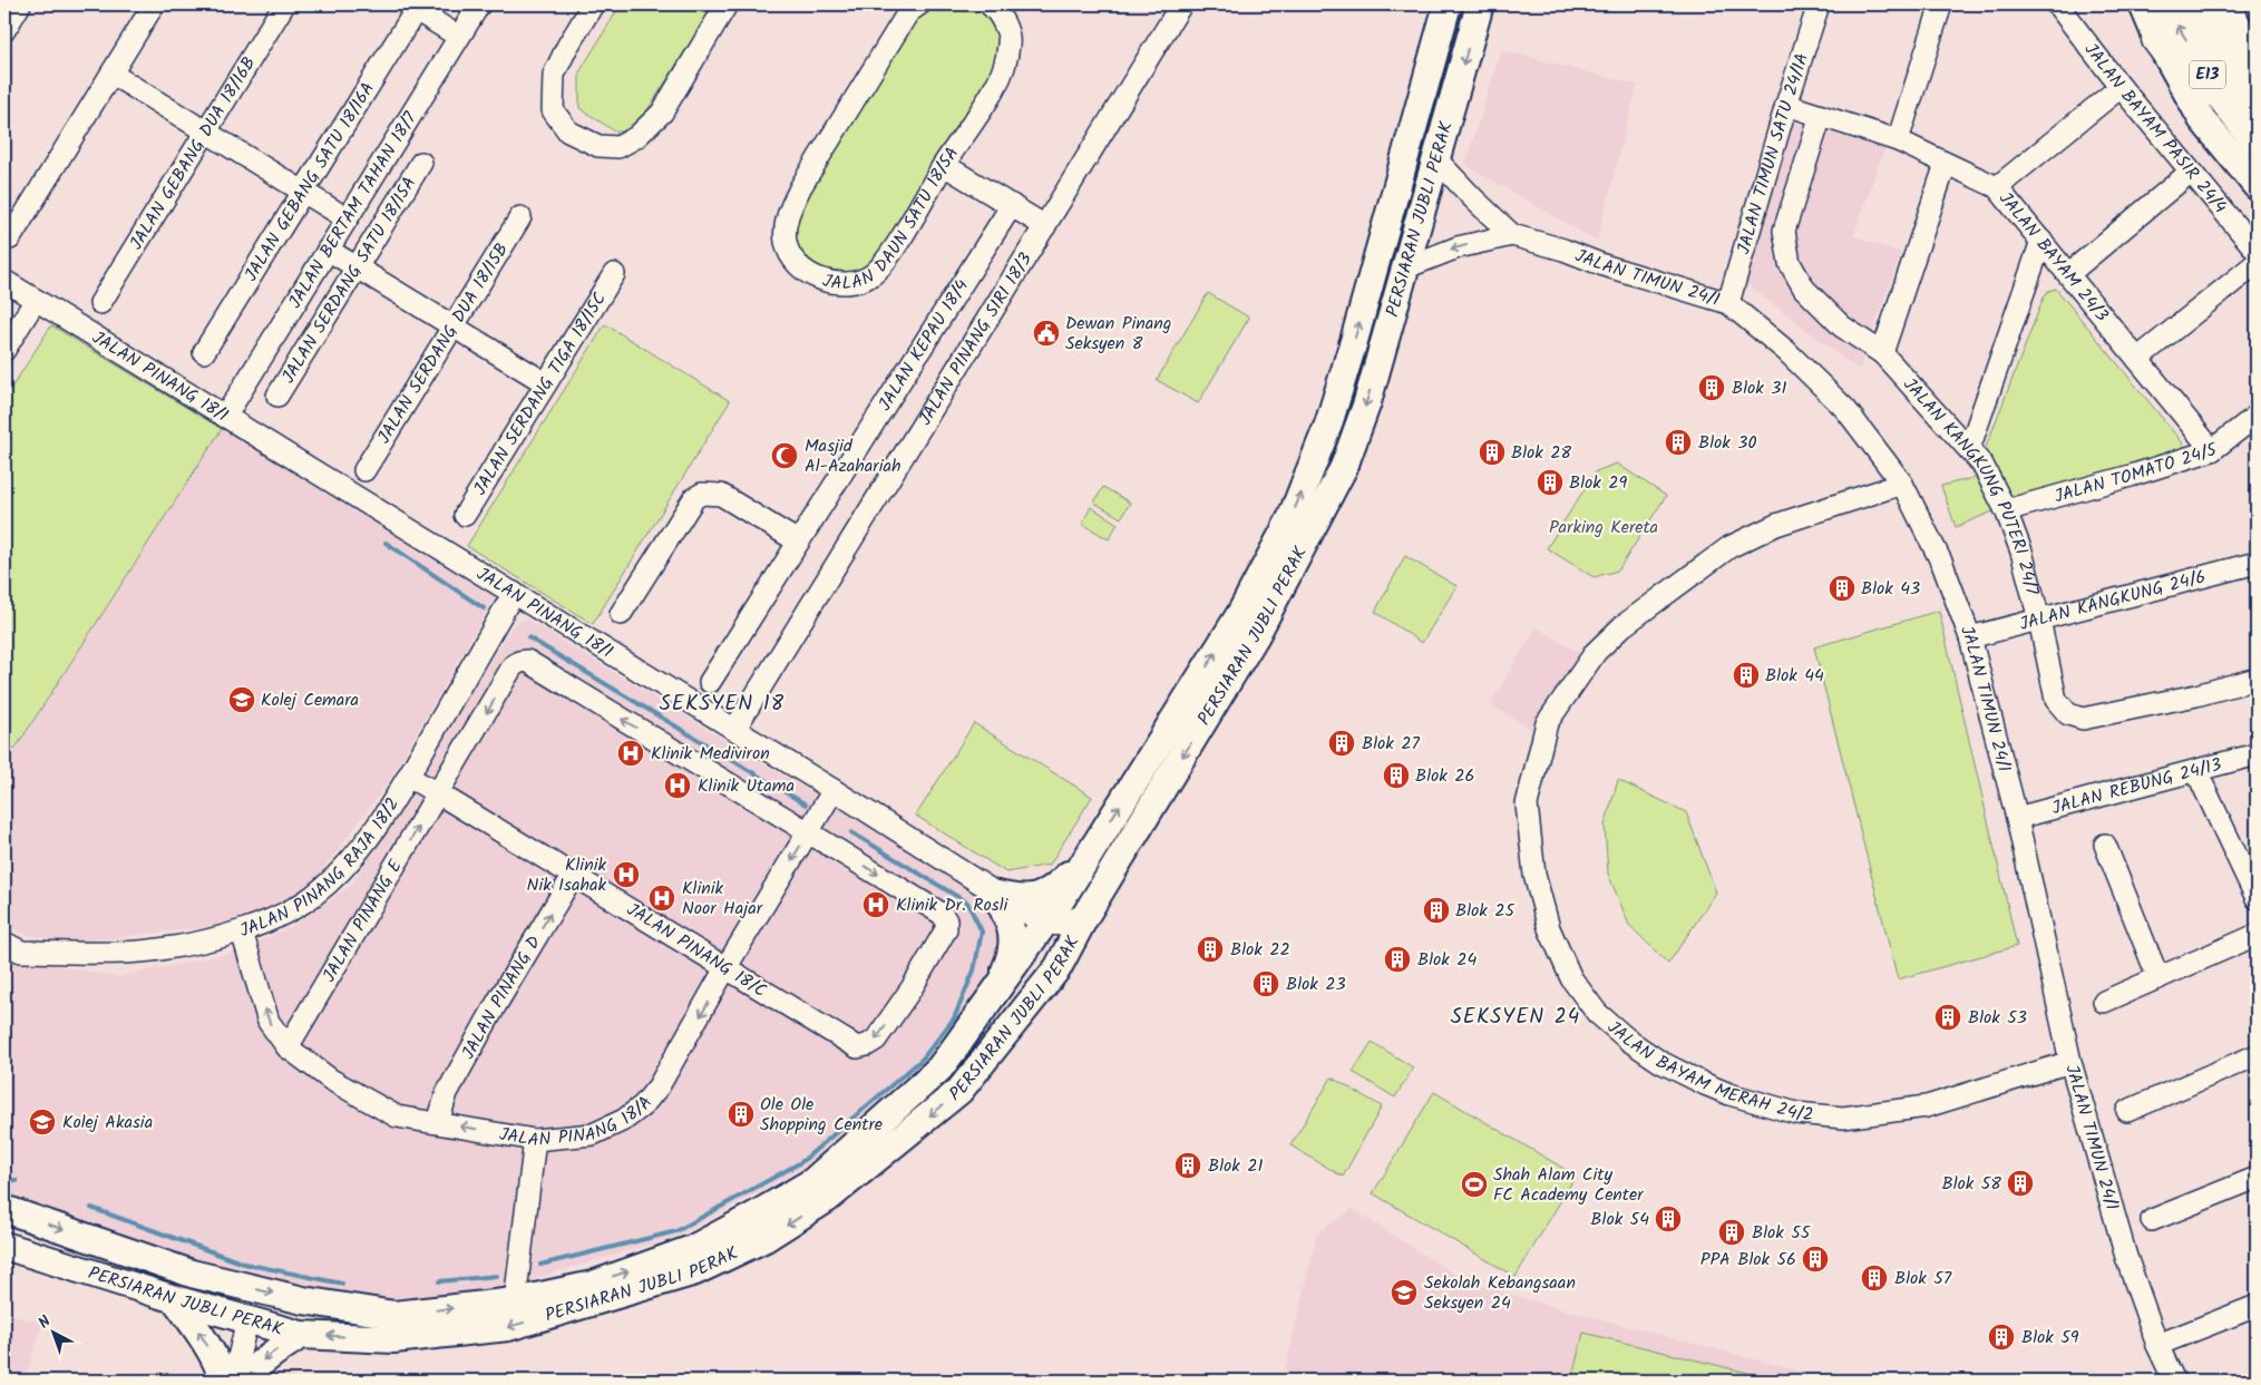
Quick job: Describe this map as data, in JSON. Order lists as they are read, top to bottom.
{
  "streets": {
    "highway": ["E13"],
    "main road": ["PERSIARAN JUBLI PERAK"],
    "street": [
      "JALAN BAYAM PASIR 24/4",
      "JALAN GEBANG DUA 18/16B",
      "JALAN TIMUN SATU 24/1A",
      "JALAN GEBANG SATU 18/16A",
      "JALAN DAUN SATU 18/5A",
      "JALAN BERTAM TAHAN 18/7",
      "JALAN BAYAM 24/3",
      "JALAN TIMUN 24/1",
      "JALAN SERDANG SATU 18/15A",
      "JALAN PINANG SIRI 18/3",
      "JALAN SERDANG DUA 18/15B",
      "JALAN KEPAU 18/4",
      "JALAN PINANG 18/1",
      "JALAN SERDANG TIGA 18/15C",
      "JALAN TOMATO 24/5",
      "JALAN KANGKUNG PUTERI 24/7",
      "JALAN KANGKUNG 24/6",
      "JALAN REBUNG 24/13",
      "JALAN PINANG RAJA 18/2",
      "JALAN PINANG E",
      "JALAN PINANG 18/C",
      "JALAN PINANG D",
      "JALAN BAYAM MERAH 24/2",
      "JALAN PINANG 18/A"
    ]
  },
  "crossings": [
    ["JALAN TIMUN SATU 24/1A", "JALAN BAYAM 24/3"],
    ["JALAN TIMUN SATU 24/1A", "JALAN TIMUN 24/1"],
    ["JALAN BERTAM TAHAN 18/7", "JALAN PINANG 18/1"],
    ["PERSIARAN JUBLI PERAK", "JALAN PINANG 18/1"],
    ["JALAN BAYAM 24/3", "JALAN TOMATO 24/5"],
    ["JALAN BAYAM 24/3", "JALAN KANGKUNG PUTERI 24/7"],
    ["JALAN TIMUN 24/1", "JALAN KANGKUNG 24/6"],
    ["JALAN TIMUN 24/1", "JALAN REBUNG 24/13"],
    ["JALAN TIMUN 24/1", "JALAN BAYAM MERAH 24/2"],
    ["JALAN PINANG SIRI 18/3", "JALAN PINANG 18/1"],
    ["JALAN PINANG 18/1", "JALAN PINANG RAJA 18/2"],
    ["JALAN PINANG 18/1", "JALAN PINANG 18/A"],
    ["JALAN TOMATO 24/5", "JALAN KANGKUNG PUTERI 24/7"],
    ["JALAN KANGKUNG PUTERI 24/7", "JALAN KANGKUNG 24/6"],
    ["JALAN PINANG RAJA 18/2", "JALAN PINANG 18/C"],
    ["JALAN PINANG RAJA 18/2", "JALAN PINANG 18/A"],
    ["JALAN PINANG E", "JALAN PINANG 18/C"],
    ["JALAN PINANG E", "JALAN PINANG 18/A"],
    ["JALAN PINANG 18/C", "JALAN PINANG D"],
    ["JALAN PINANG 18/C", "JALAN PINANG 18/A"],
    ["JALAN PINANG D", "JALAN PINANG 18/A"]
  ],
  "one_way": ["JALAN PINANG D"],
  "districts": ["SEKSYEN 18", "SEKSYEN 24"],
  "parks": ["Parking Kereta"],
  "places": {
    "public building": ["Dewan Pinang Seksyen 8"],
    "building": [
      "Blok 31",
      "Blok 30",
      "Blok 28",
      "Blok 29",
      "Blok 43",
      "Blok 44",
      "Blok 27",
      "Blok 26",
      "Blok 25",
      "Blok 22",
      "Blok 24",
      "Blok 23",
      "Blok 53",
      "Ole Ole Shopping Centre",
      "Blok 21",
      "Blok 58",
      "Blok 54",
      "Blok 55",
      "PPA Blok 56",
      "Blok 57",
      "Blok 59"
    ],
    "mosque": ["Masjid Al-Azahariah"],
    "school or university": ["Kolej Cemara", "Kolej Akasia", "Sekolah Kebangsaan Seksyen 24"],
    "hospital": [
      "Klinik Mediviron",
      "Klinik Utama",
      "Klinik Nik Isahak",
      "Klinik Noor Hajar",
      "Klinik Dr. Rosli"
    ],
    "sports": ["Shah Alam City FC Academy Center"]
  },
  "north": "top left"
}
